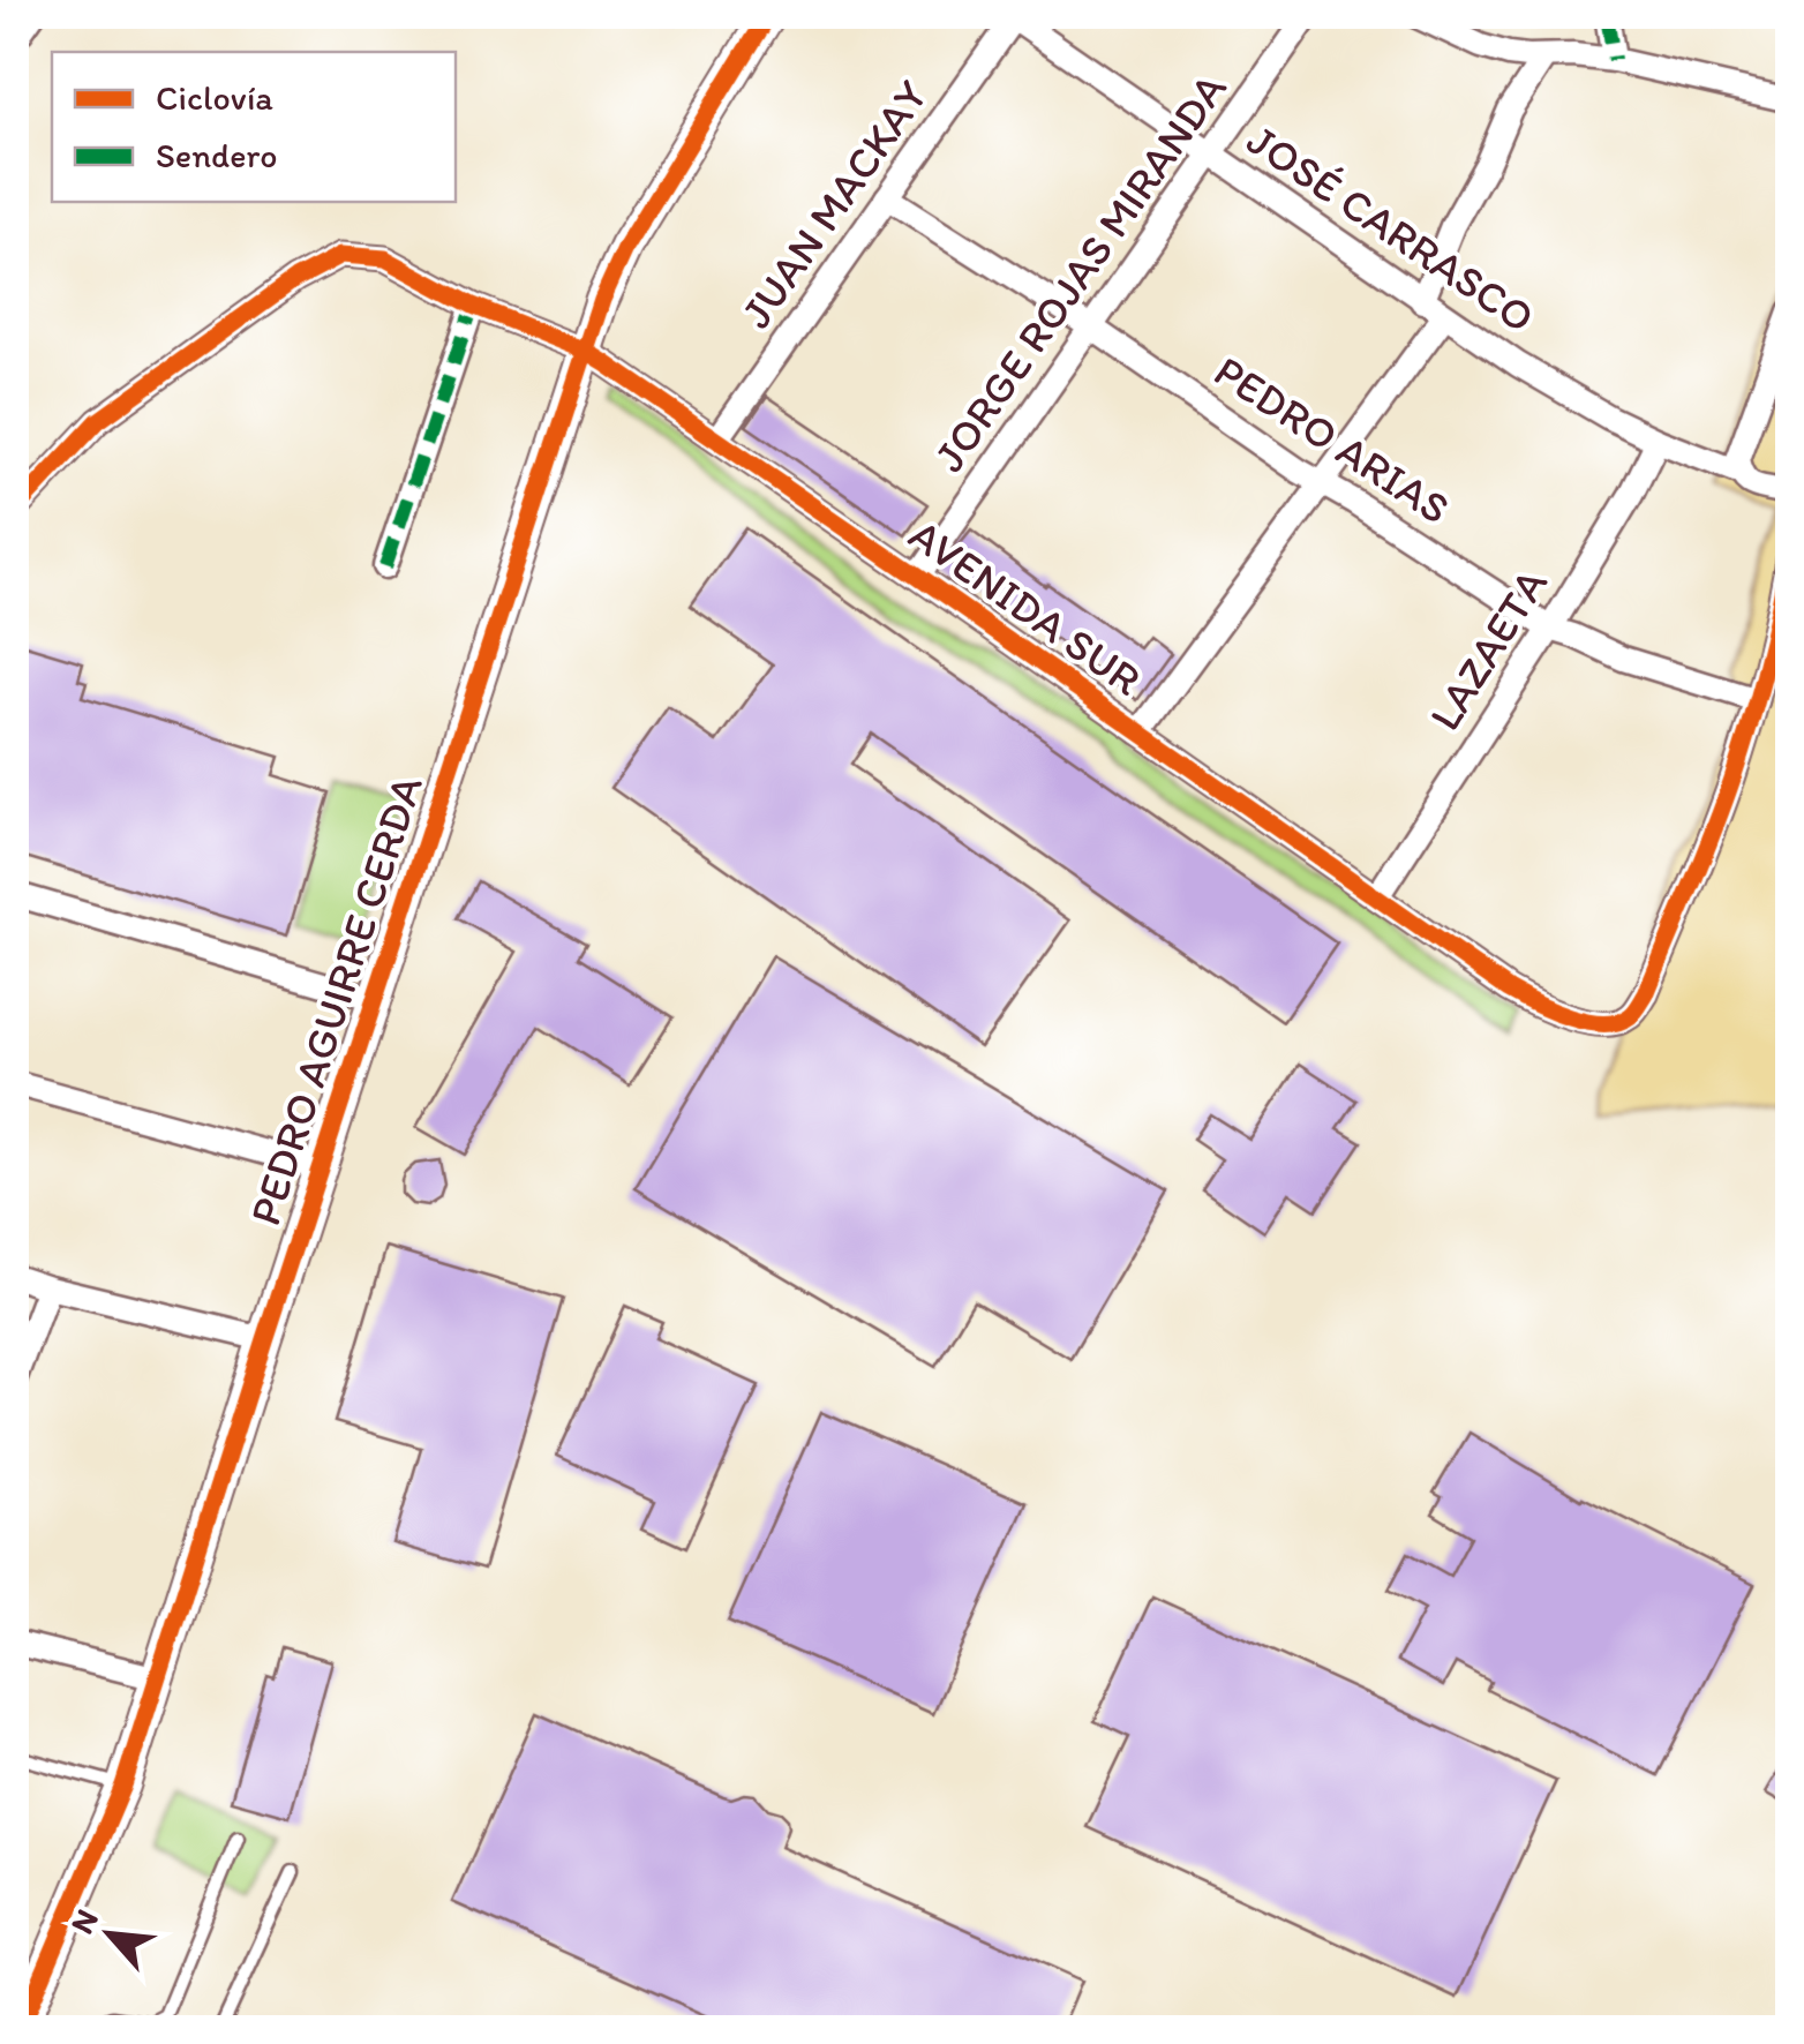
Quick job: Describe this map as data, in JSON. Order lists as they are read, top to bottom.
{
  "streets": {
    "street": [
      "JUAN MACKAY",
      "JOSÉ CARRASCO",
      "JORGE ROJAS MIRANDA",
      "PEDRO ARIAS",
      "AVENIDA SUR",
      "LAZAETA",
      "PEDRO AGUIRRE CERDA"
    ]
  },
  "crossings": [
    ["JUAN MACKAY", "JOSÉ CARRASCO"],
    ["JUAN MACKAY", "PEDRO ARIAS"],
    ["JUAN MACKAY", "AVENIDA SUR"],
    ["JOSÉ CARRASCO", "JORGE ROJAS MIRANDA"],
    ["JOSÉ CARRASCO", "LAZAETA"],
    ["JORGE ROJAS MIRANDA", "PEDRO ARIAS"],
    ["JORGE ROJAS MIRANDA", "AVENIDA SUR"],
    ["PEDRO ARIAS", "AVENIDA SUR"],
    ["PEDRO ARIAS", "LAZAETA"],
    ["AVENIDA SUR", "LAZAETA"],
    ["AVENIDA SUR", "PEDRO AGUIRRE CERDA"]
  ],
  "legend": ["Ciclovía", "Sendero"],
  "north": "top left"
}
